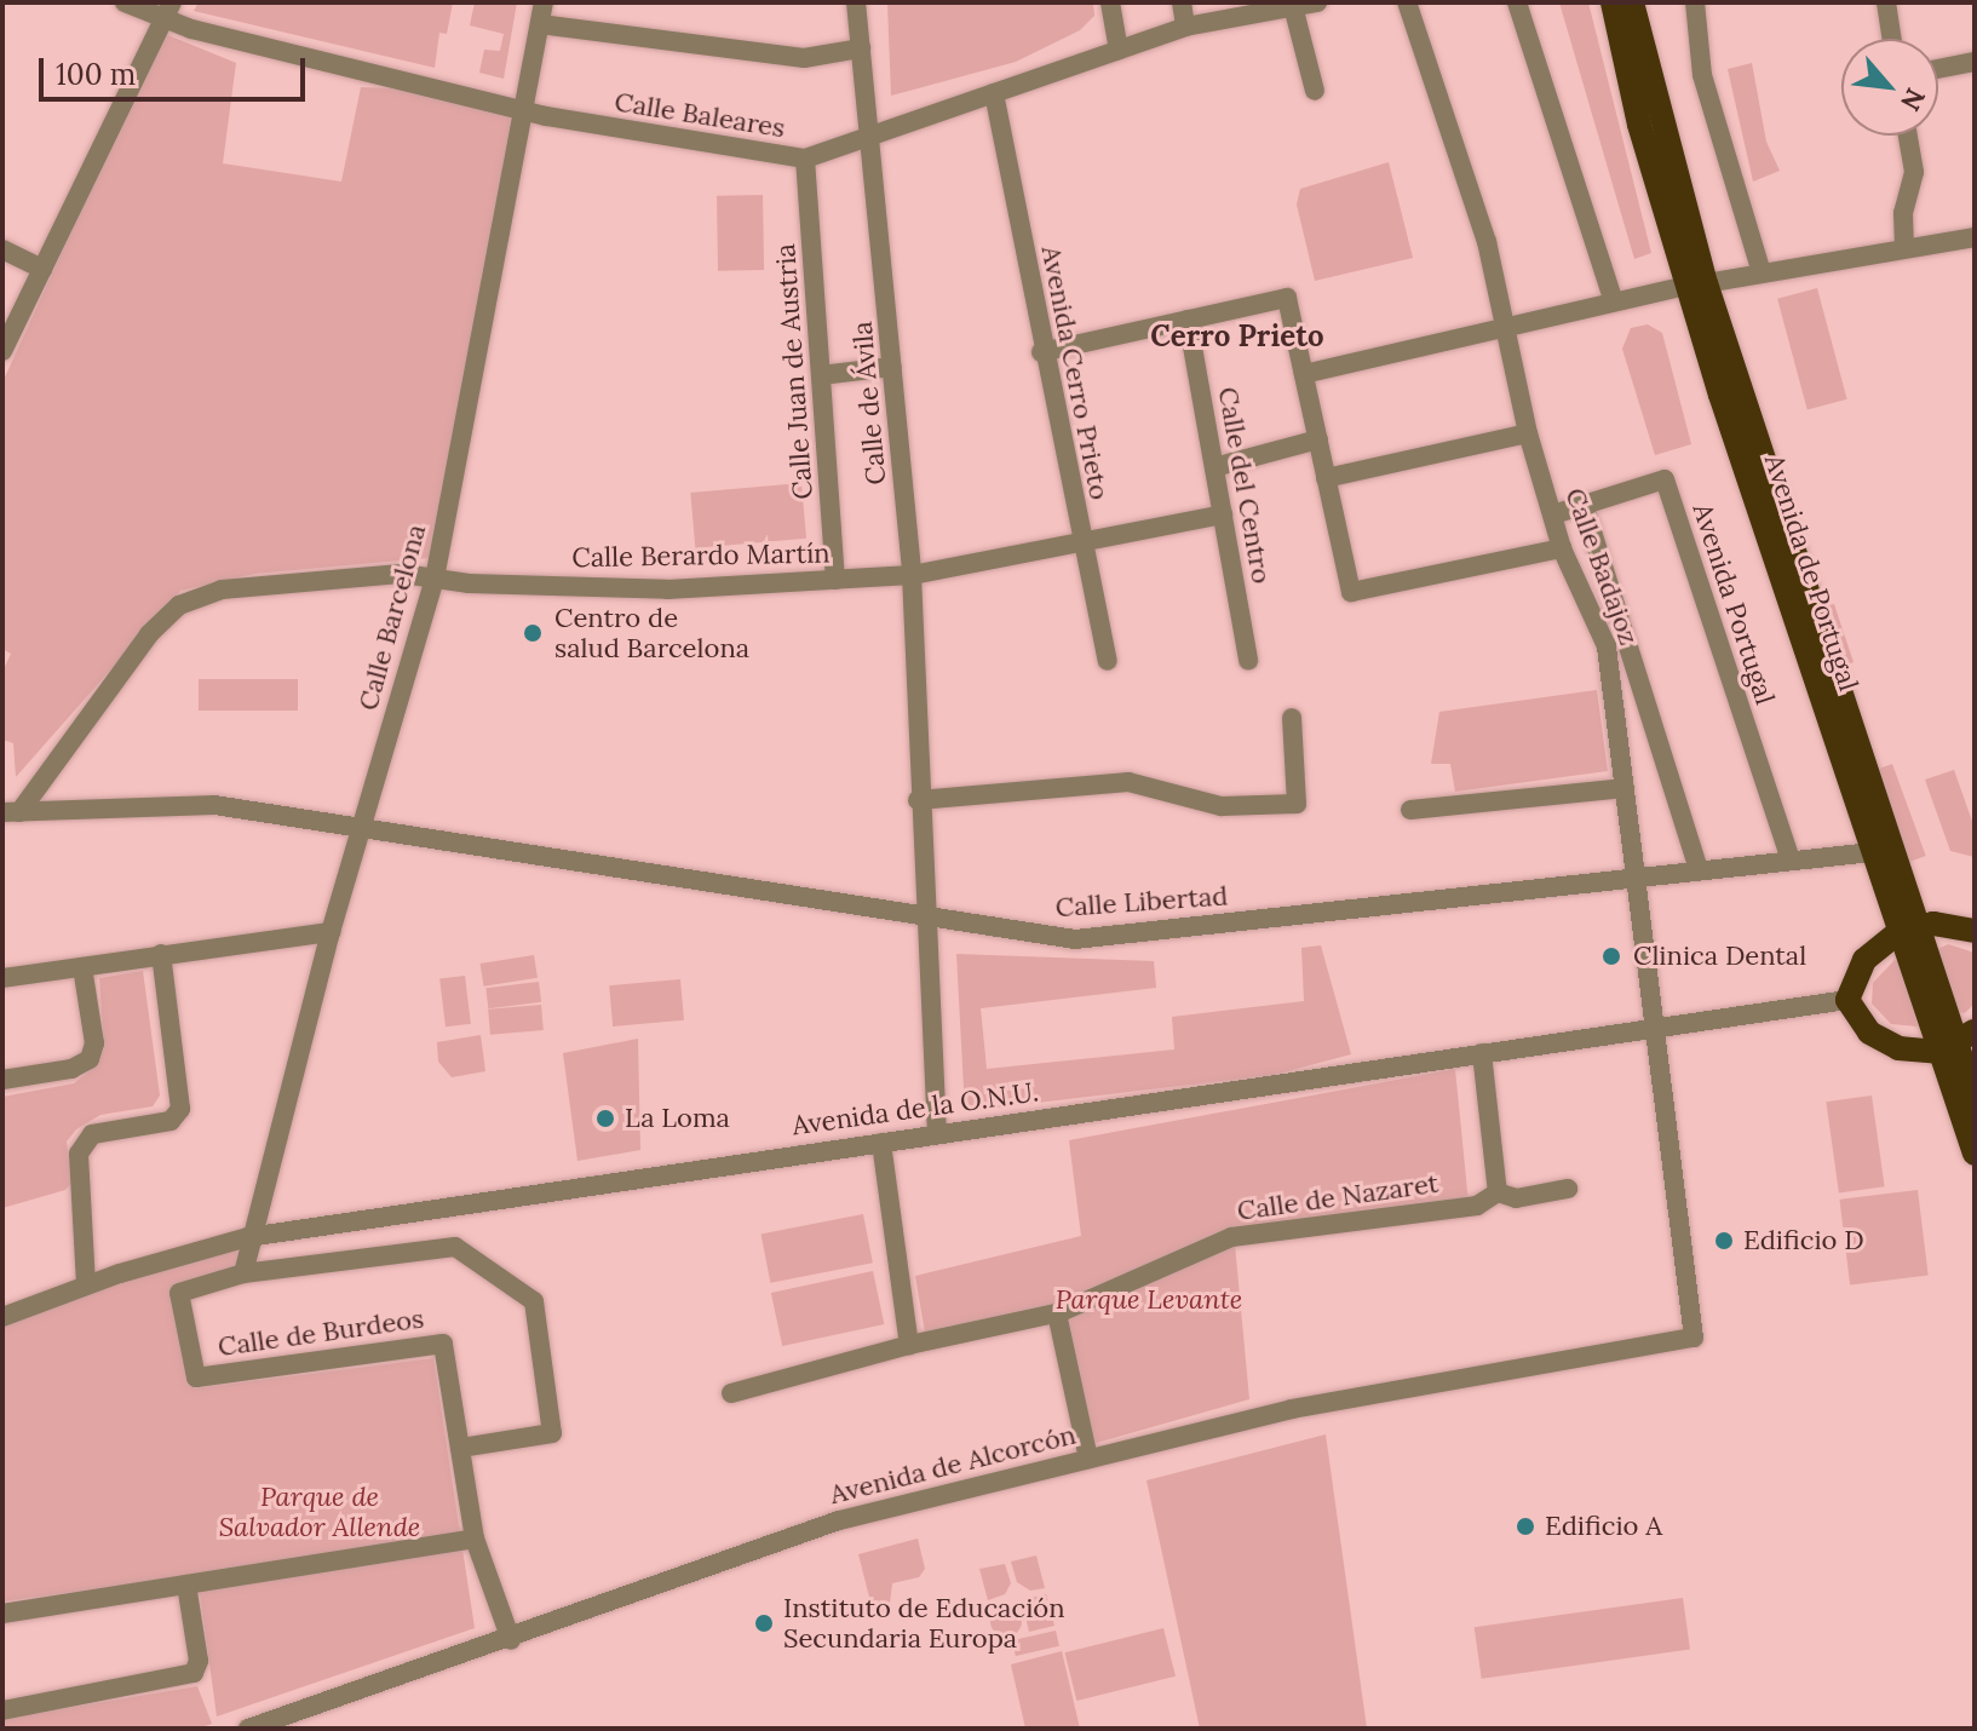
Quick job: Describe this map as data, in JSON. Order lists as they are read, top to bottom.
{
  "streets": {
    "main road": ["Avenida de Portugal"],
    "street": [
      "Calle Baleares",
      "Calle Juan de Austria",
      "Avenida Cerro Prieto",
      "Calle de Ávila",
      "Calle del Centro",
      "Calle Berardo Martín",
      "Calle Badajoz",
      "Avenida Portugal",
      "Calle Barcelona",
      "Calle Libertad",
      "Avenida de la O.N.U.",
      "Calle de Nazaret",
      "Calle de Burdeos",
      "Avenida de Alcorcón"
    ]
  },
  "crossings": [
    ["Calle Baleares", "Calle Juan de Austria"],
    ["Calle Baleares", "Avenida Cerro Prieto"],
    ["Calle Baleares", "Calle de Ávila"],
    ["Calle Baleares", "Calle Barcelona"],
    ["Calle Juan de Austria", "Calle Berardo Martín"],
    ["Avenida Cerro Prieto", "Calle Berardo Martín"],
    ["Calle de Ávila", "Calle Berardo Martín"],
    ["Calle de Ávila", "Calle Libertad"],
    ["Calle de Ávila", "Avenida de la O.N.U."],
    ["Calle del Centro", "Calle Berardo Martín"],
    ["Calle Berardo Martín", "Calle Barcelona"],
    ["Calle Berardo Martín", "Calle Libertad"],
    ["Calle Badajoz", "Avenida Portugal"],
    ["Calle Badajoz", "Calle Libertad"],
    ["Calle Badajoz", "Avenida de la O.N.U."],
    ["Calle Badajoz", "Avenida de Alcorcón"],
    ["Avenida de Portugal", "Calle Libertad"],
    ["Avenida Portugal", "Calle Libertad"],
    ["Calle Barcelona", "Calle Libertad"],
    ["Calle Barcelona", "Avenida de la O.N.U."],
    ["Calle de Burdeos", "Avenida de Alcorcón"]
  ],
  "districts": ["Cerro Prieto"],
  "parks": ["Parque Levante", "Parque de Salvador Allende"],
  "places": [
    "Centro de salud Barcelona",
    "Clinica Dental",
    "La Loma",
    "Edificio D",
    "Edificio A",
    "Instituto de Educación Secundaria Europa"
  ],
  "scale_bar": "100 m",
  "north": "bottom right"
}
